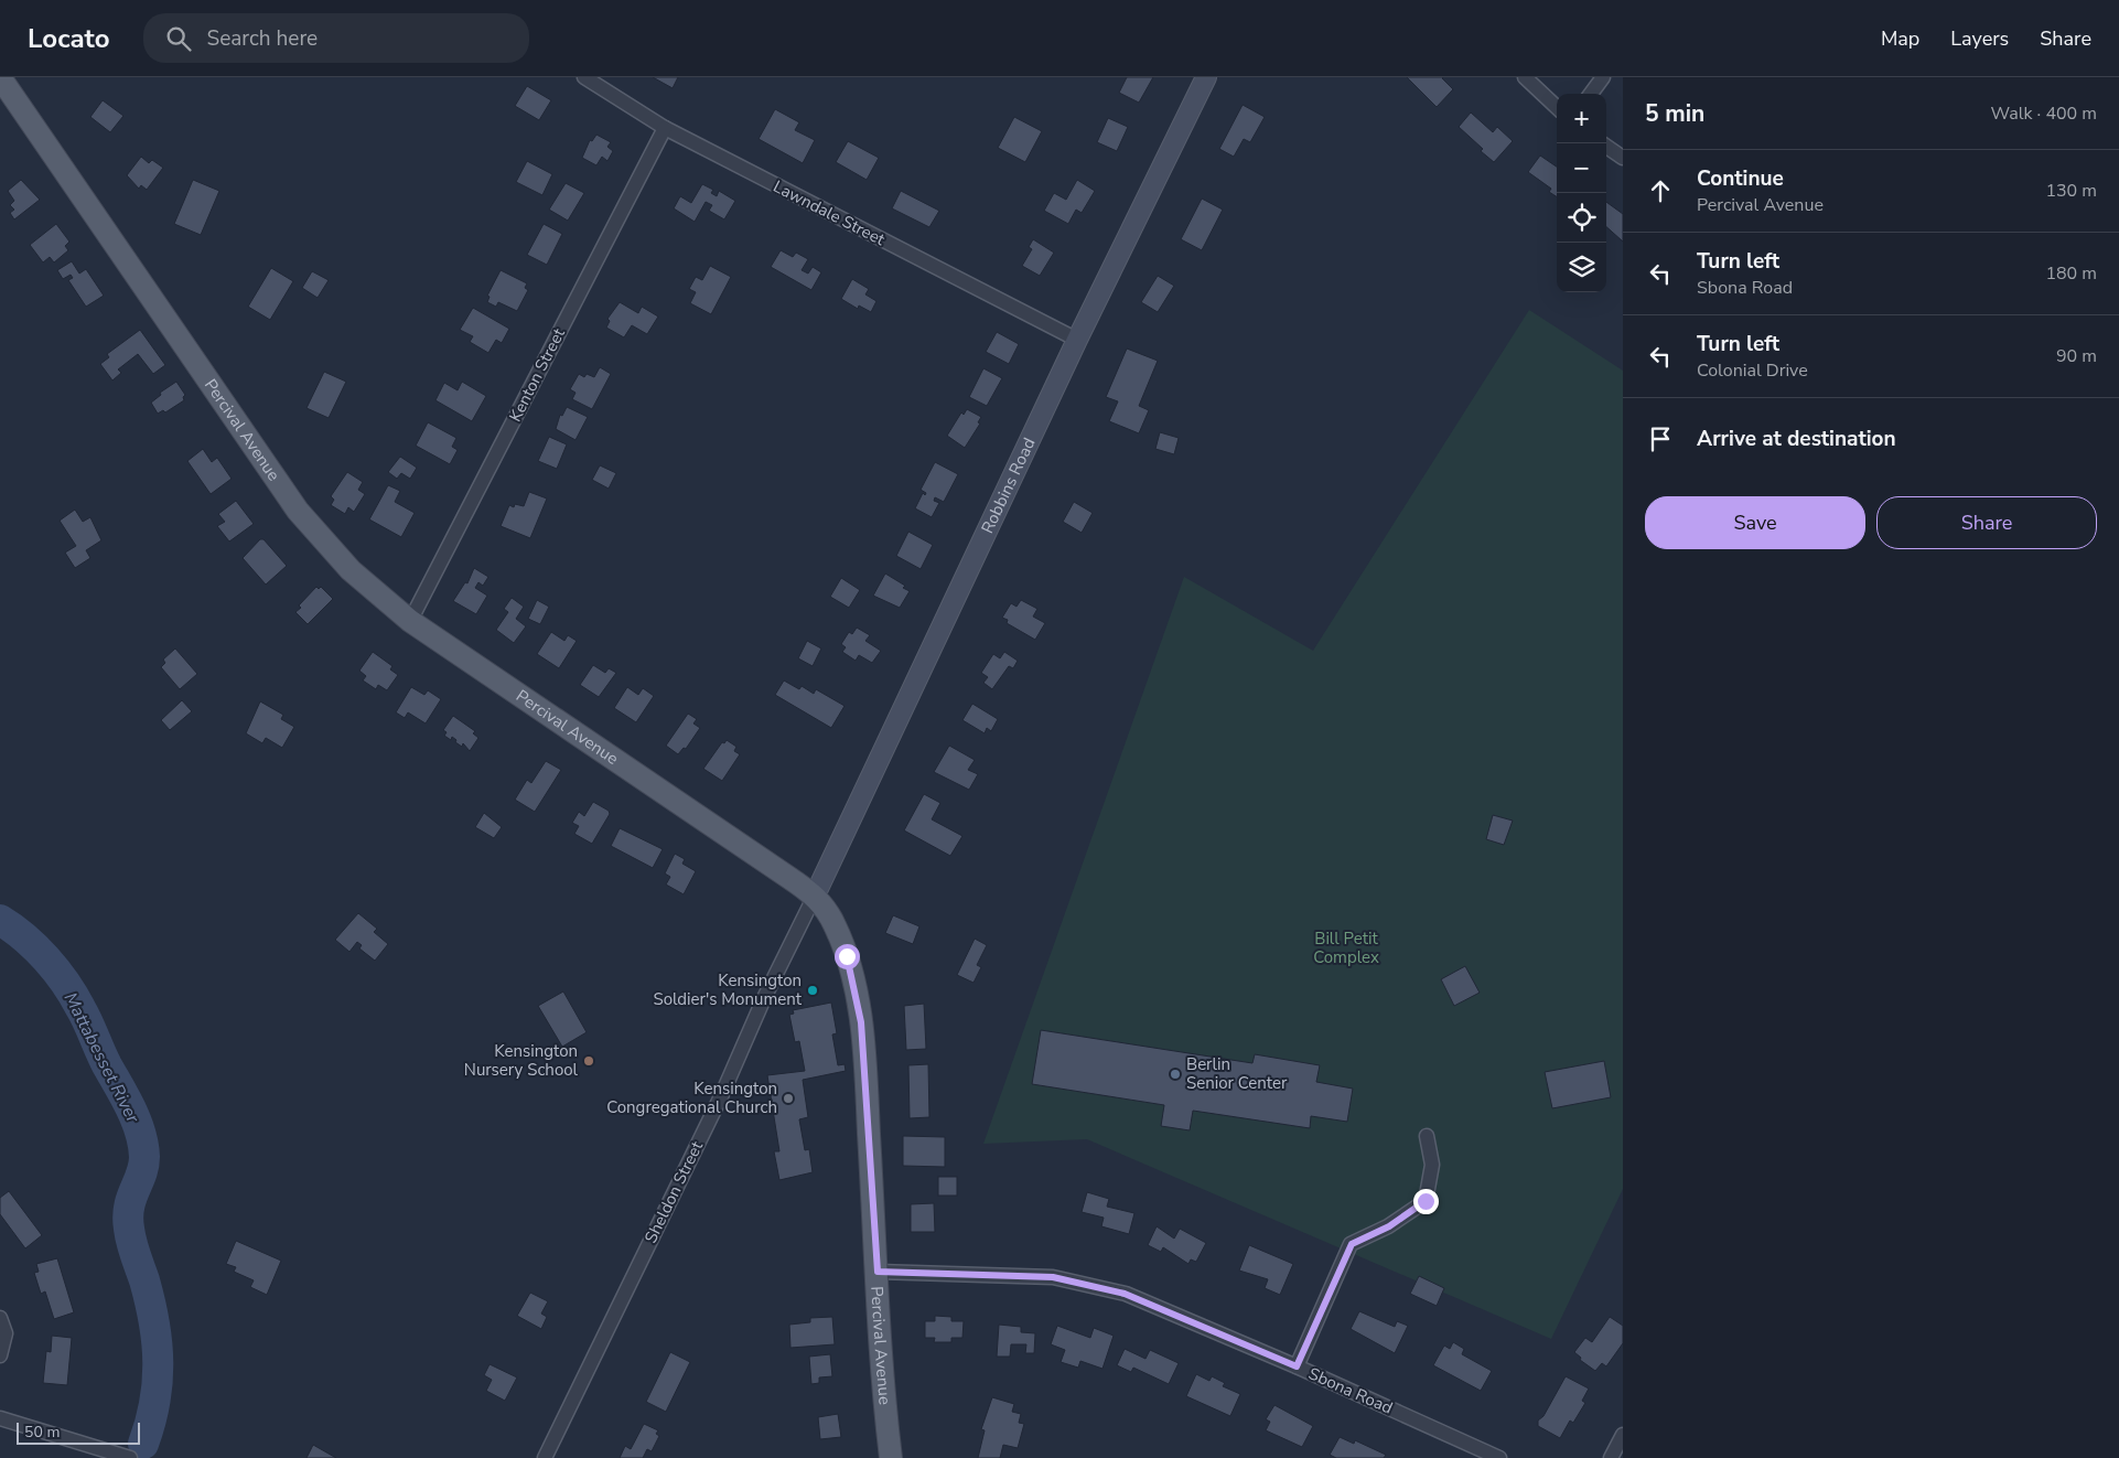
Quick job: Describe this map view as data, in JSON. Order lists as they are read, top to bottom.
{
  "streets": {
    "main road": ["Percival Avenue"],
    "street": [
      "Lawndale Street",
      "Kenton Street",
      "Robbins Road",
      "Sheldon Street",
      "Sbona Road"
    ]
  },
  "crossings": [
    ["Lawndale Street", "Kenton Street"],
    ["Lawndale Street", "Robbins Road"],
    ["Kenton Street", "Percival Avenue"],
    ["Percival Avenue", "Robbins Road"],
    ["Percival Avenue", "Sheldon Street"],
    ["Percival Avenue", "Sbona Road"],
    ["Robbins Road", "Sheldon Street"]
  ],
  "water": ["Mattabesset River"],
  "parks": ["Bill Petit Complex"],
  "places": [
    "Kensington Soldier's Monument",
    "Kensington Nursery School",
    "Berlin Senior Center",
    "Kensington Congregational Church"
  ],
  "scale_bar": "50 m",
  "page": {
    "header": "Locato",
    "search": "Search here",
    "nav": ["Map", "Layers", "Share"],
    "heading": ["5 min", "Walk · 400 m"],
    "map_buttons": ["+", "−"],
    "list": [
      ["Continue", "Percival Avenue", "130 m"],
      ["Turn left", "Sbona Road", "180 m"],
      ["Turn left", "Colonial Drive", "90 m"],
      "Arrive at destination"
    ],
    "buttons": ["Save", "Share"],
    "scale": "50 m"
  }
}
